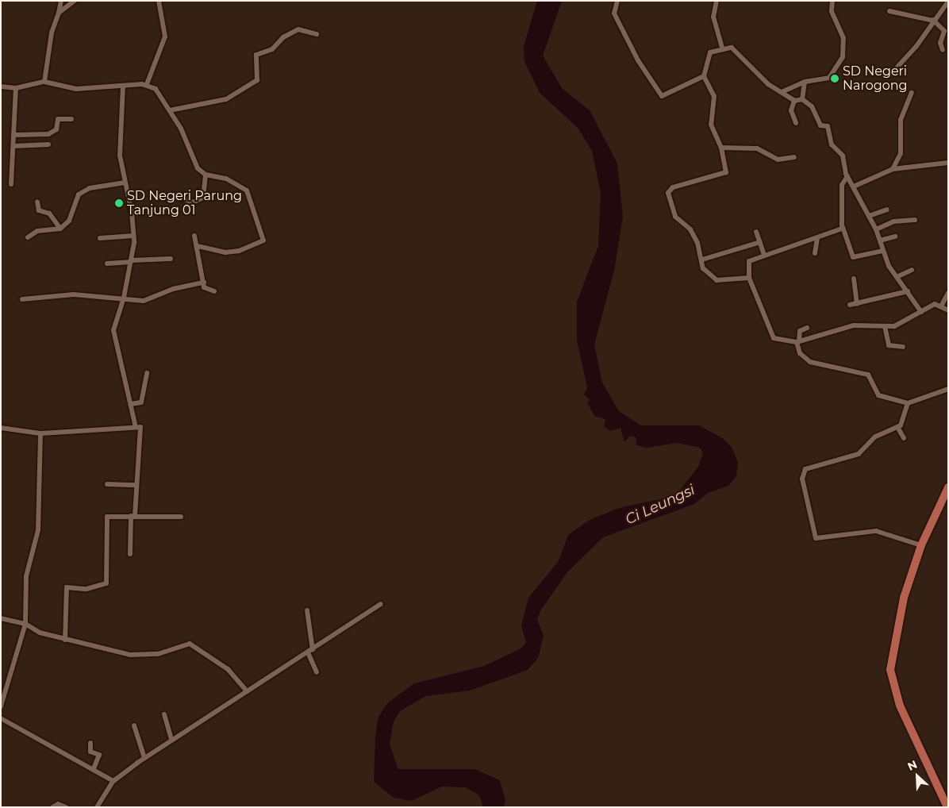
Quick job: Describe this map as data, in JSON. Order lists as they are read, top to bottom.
{
  "water": ["Ci Leungsi"],
  "places": ["SD Negeri Narogong", "SD Negeri Parung Tanjung 01"],
  "north": "top left"
}
